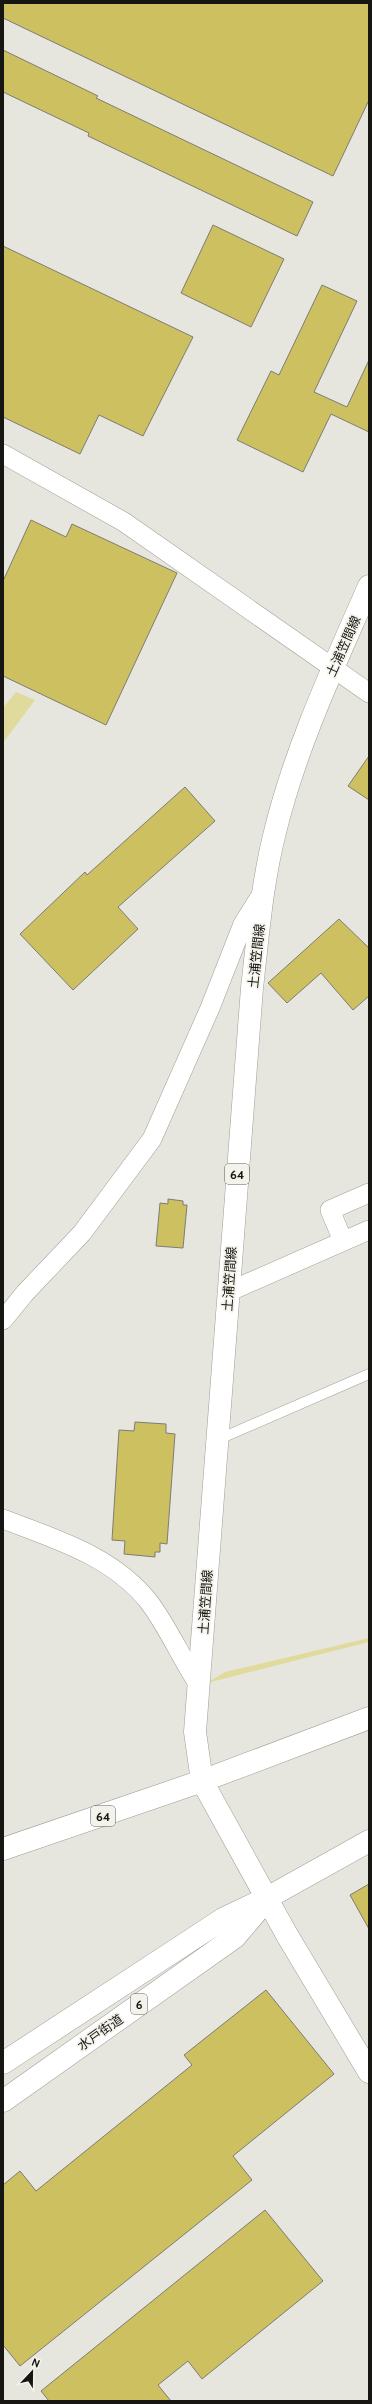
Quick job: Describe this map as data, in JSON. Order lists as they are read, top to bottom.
{
  "streets": {
    "main road": [
      "土浦笠間線",
      "64",
      "6",
      "水戸街道"
    ]
  },
  "crossings": [
    ["土浦笠間線", "64"]
  ],
  "north": "top"
}
